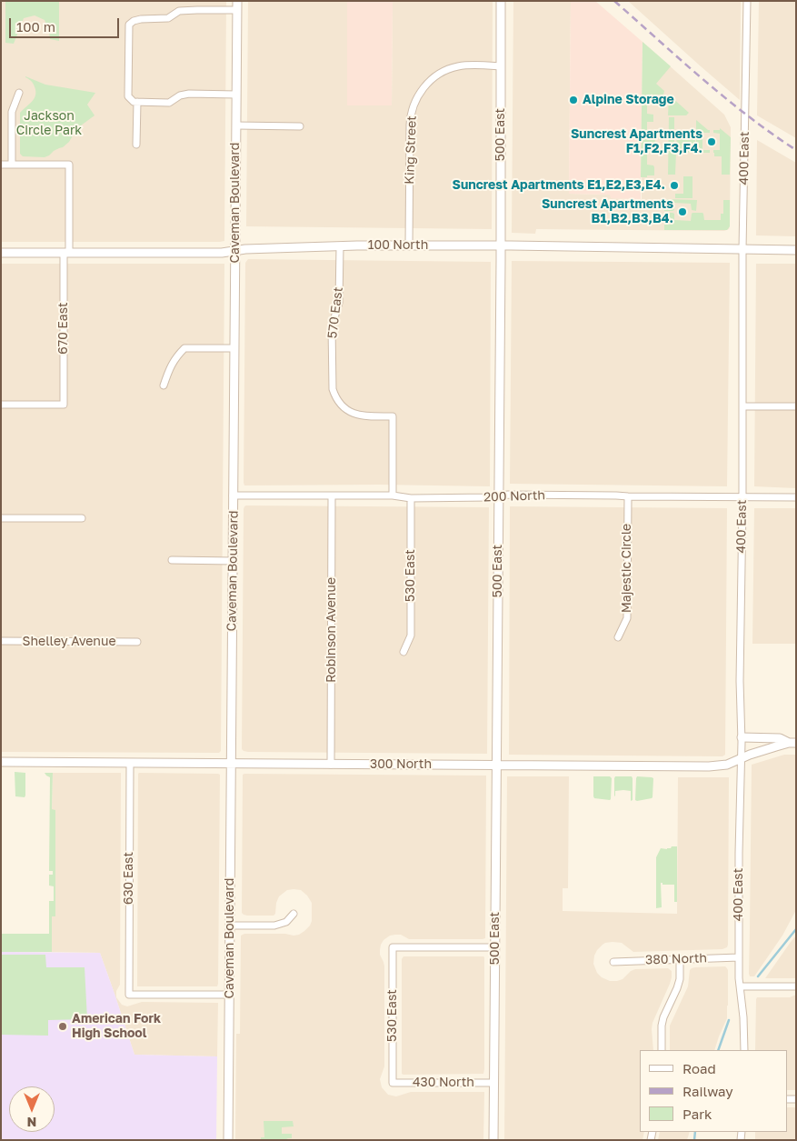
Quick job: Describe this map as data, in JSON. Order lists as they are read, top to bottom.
{
  "streets": {
    "street": [
      "500 East",
      "King Street",
      "400 East",
      "Caveman Boulevard",
      "100 North",
      "570 East",
      "670 East",
      "200 North",
      "Majestic Circle",
      "530 East",
      "Robinson Avenue",
      "Shelley Avenue",
      "300 North",
      "630 East",
      "380 North",
      "430 North"
    ]
  },
  "crossings": [
    ["500 East", "King Street"],
    ["500 East", "100 North"],
    ["500 East", "200 North"],
    ["500 East", "530 East"],
    ["500 East", "300 North"],
    ["500 East", "430 North"],
    ["King Street", "100 North"],
    ["400 East", "100 North"],
    ["400 East", "200 North"],
    ["400 East", "300 North"],
    ["400 East", "380 North"],
    ["Caveman Boulevard", "100 North"],
    ["Caveman Boulevard", "200 North"],
    ["Caveman Boulevard", "300 North"],
    ["Caveman Boulevard", "630 East"],
    ["100 North", "570 East"],
    ["100 North", "670 East"],
    ["570 East", "200 North"],
    ["200 North", "Majestic Circle"],
    ["200 North", "530 East"],
    ["200 North", "Robinson Avenue"],
    ["530 East", "430 North"],
    ["Robinson Avenue", "300 North"],
    ["300 North", "630 East"]
  ],
  "parks": ["Jackson Circle Park"],
  "places": [
    "Alpine Storage",
    "Suncrest Apartments F1,F2,F3,F4.",
    "Suncrest Apartments E1,E2,E3,E4.",
    "Suncrest Apartments B1,B2,B3,B4.",
    "American Fork High School"
  ],
  "legend": ["Road", "Railway", "Park"],
  "scale_bar": "100 m",
  "north": "bottom"
}
